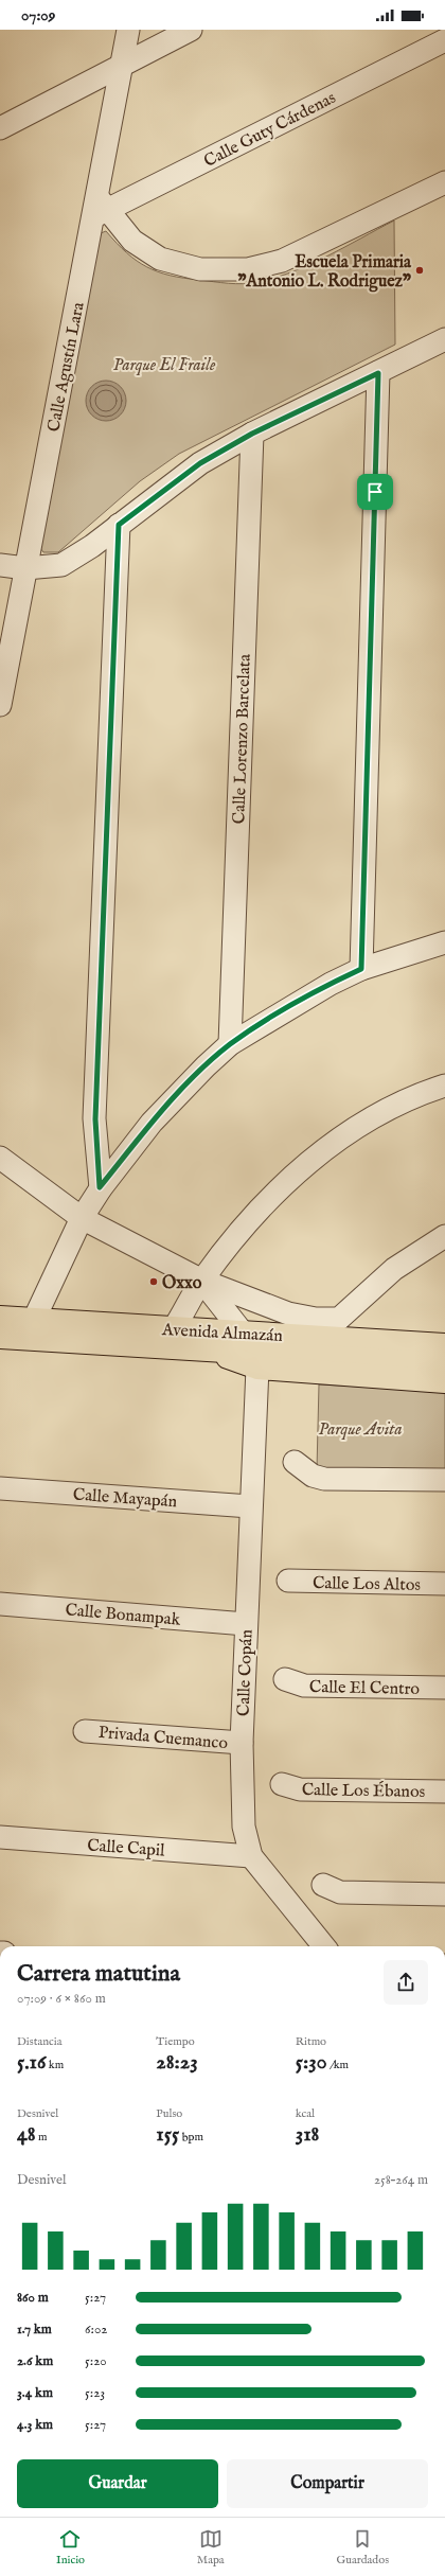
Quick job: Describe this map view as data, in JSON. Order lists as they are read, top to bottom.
{
  "streets": {
    "main road": ["Avenida Almazán"],
    "street": [
      "Calle Guty Cárdenas",
      "Calle Agustín Lara",
      "Calle Lorenzo Barcelata",
      "Calle Mayapán",
      "Calle Los Altos",
      "Calle Bonampak",
      "Calle Copán",
      "Calle El Centro",
      "Privada Cuemanco",
      "Calle Los Ébanos",
      "Calle Capil"
    ]
  },
  "crossings": [
    ["Calle Guty Cárdenas", "Calle Agustín Lara"],
    ["Avenida Almazán", "Calle Copán"],
    ["Calle Mayapán", "Calle Copán"],
    ["Calle Bonampak", "Calle Copán"],
    ["Calle Copán", "Privada Cuemanco"],
    ["Calle Copán", "Calle Capil"]
  ],
  "parks": ["Parque El Fraile", "Parque Avita"],
  "places": ["Escuela Primaria \"Antonio L. Rodriguez\"", "Oxxo"],
  "page": {
    "status": "07:09",
    "heading": ["Carrera matutina", "07:09 · 6 × 860 m"],
    "stats": [
      ["Distancia", "5.16 km"],
      ["Tiempo", "28:23"],
      ["Ritmo", "5:30 /km"],
      ["Desnivel", "48 m"],
      ["Pulso", "155 bpm"],
      ["kcal", "318"]
    ],
    "chart": ["Desnivel", "258–264 m"],
    "list": [
      {
        "name": "860 m",
        "note": "5:27"
      },
      {
        "name": "1.7 km",
        "note": "6:02"
      },
      {
        "name": "2.6 km",
        "note": "5:20"
      },
      {
        "name": "3.4 km",
        "note": "5:23"
      },
      {
        "name": "4.3 km",
        "note": "5:27"
      }
    ],
    "buttons": ["Guardar", "Compartir"],
    "tabs": ["Inicio", "Mapa", "Guardados"]
  }
}
